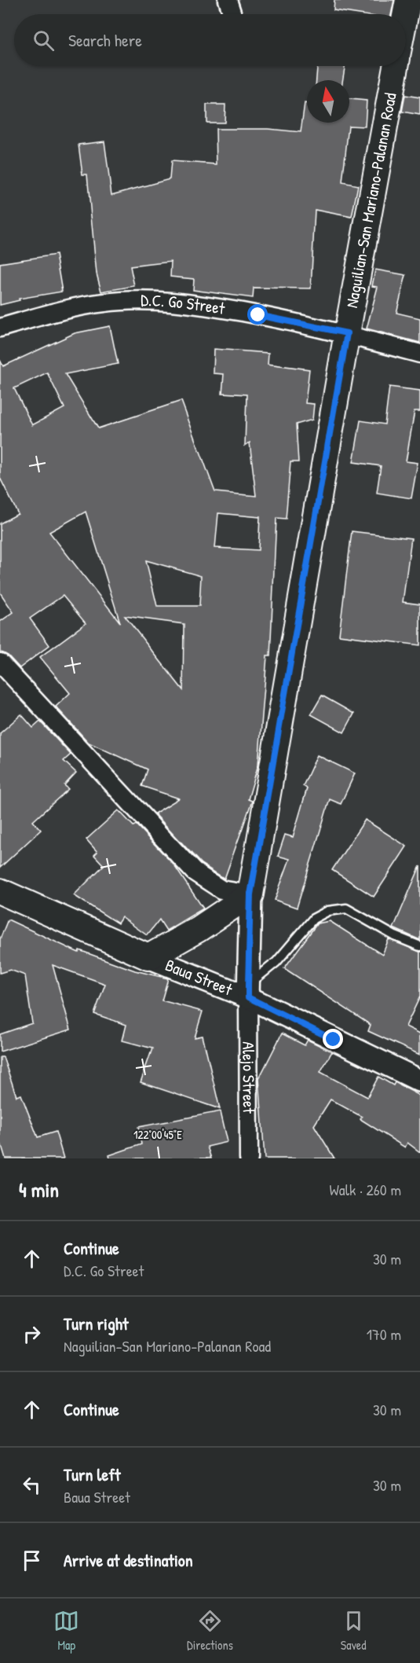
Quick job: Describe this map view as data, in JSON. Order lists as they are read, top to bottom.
{
  "streets": {
    "main road": ["Naguilian-San Mariano-Palanan Road", "Baua Street"],
    "street": ["D.C. Go Street", "Alejo Street"]
  },
  "crossings": [
    ["Naguilian-San Mariano-Palanan Road", "D.C. Go Street"],
    ["Baua Street", "Alejo Street"]
  ],
  "north": "top",
  "page": {
    "search": "Search here",
    "heading": ["4 min", "Walk · 260 m"],
    "list": [
      ["Continue", "D.C. Go Street", "30 m"],
      ["Turn right", "Naguilian-San Mariano-Palanan Road", "170 m"],
      ["Continue", "30 m"],
      ["Turn left", "Baua Street", "30 m"],
      "Arrive at destination"
    ],
    "nav": ["Map", "Directions", "Saved"]
  },
  "coordinates": ["122°00'45\"E"]
}
